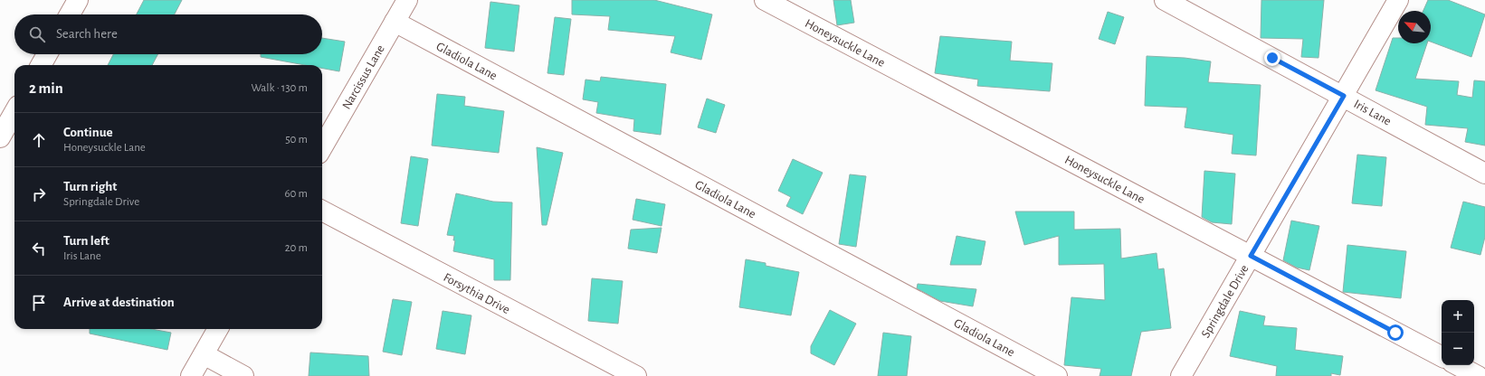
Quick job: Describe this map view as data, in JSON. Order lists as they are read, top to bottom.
{
  "streets": {
    "street": [
      "Honeysuckle Lane",
      "Gladiola Lane",
      "Narcissus Lane",
      "Iris Lane",
      "Forsythia Drive",
      "Springdale Drive"
    ]
  },
  "crossings": [
    ["Honeysuckle Lane", "Springdale Drive"],
    ["Gladiola Lane", "Narcissus Lane"],
    ["Iris Lane", "Springdale Drive"]
  ],
  "north": "top left",
  "page": {
    "search": "Search here",
    "heading": ["2 min", "Walk · 130 m"],
    "list": [
      ["Continue", "Honeysuckle Lane", "50 m"],
      ["Turn right", "Springdale Drive", "60 m"],
      ["Turn left", "Iris Lane", "20 m"],
      "Arrive at destination"
    ],
    "map_buttons": ["+", "−"]
  }
}
